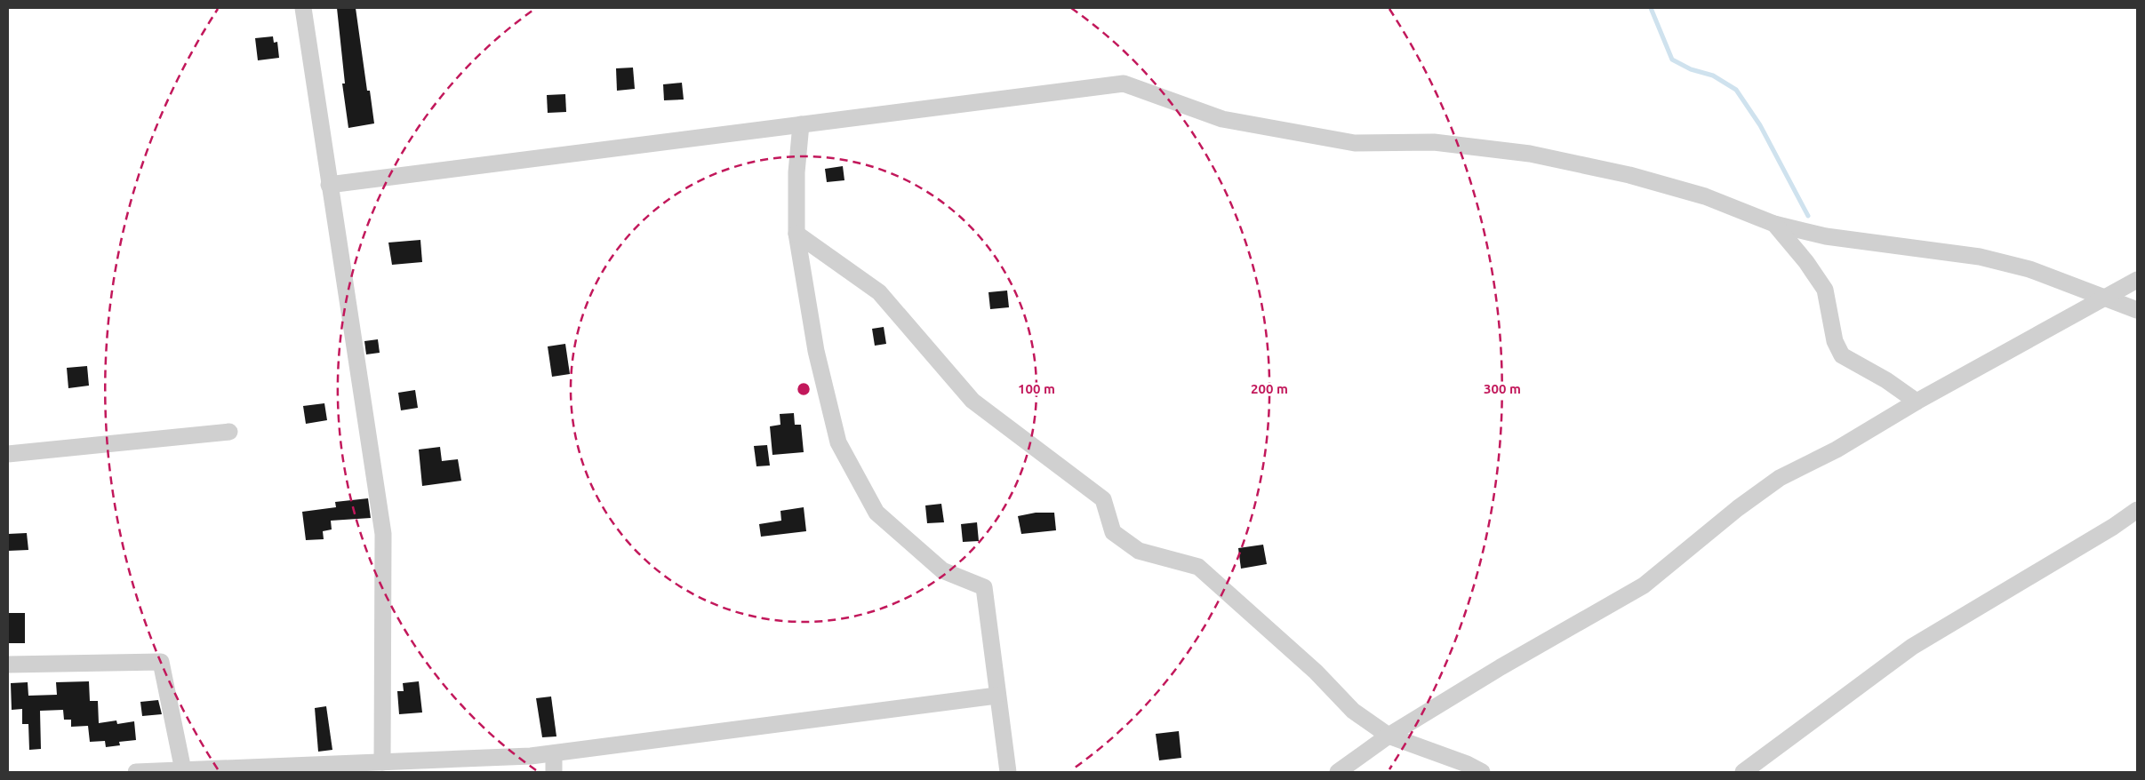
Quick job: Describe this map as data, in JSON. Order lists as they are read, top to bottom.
{
  "rings": ["100 m", "200 m", "300 m"]
}
